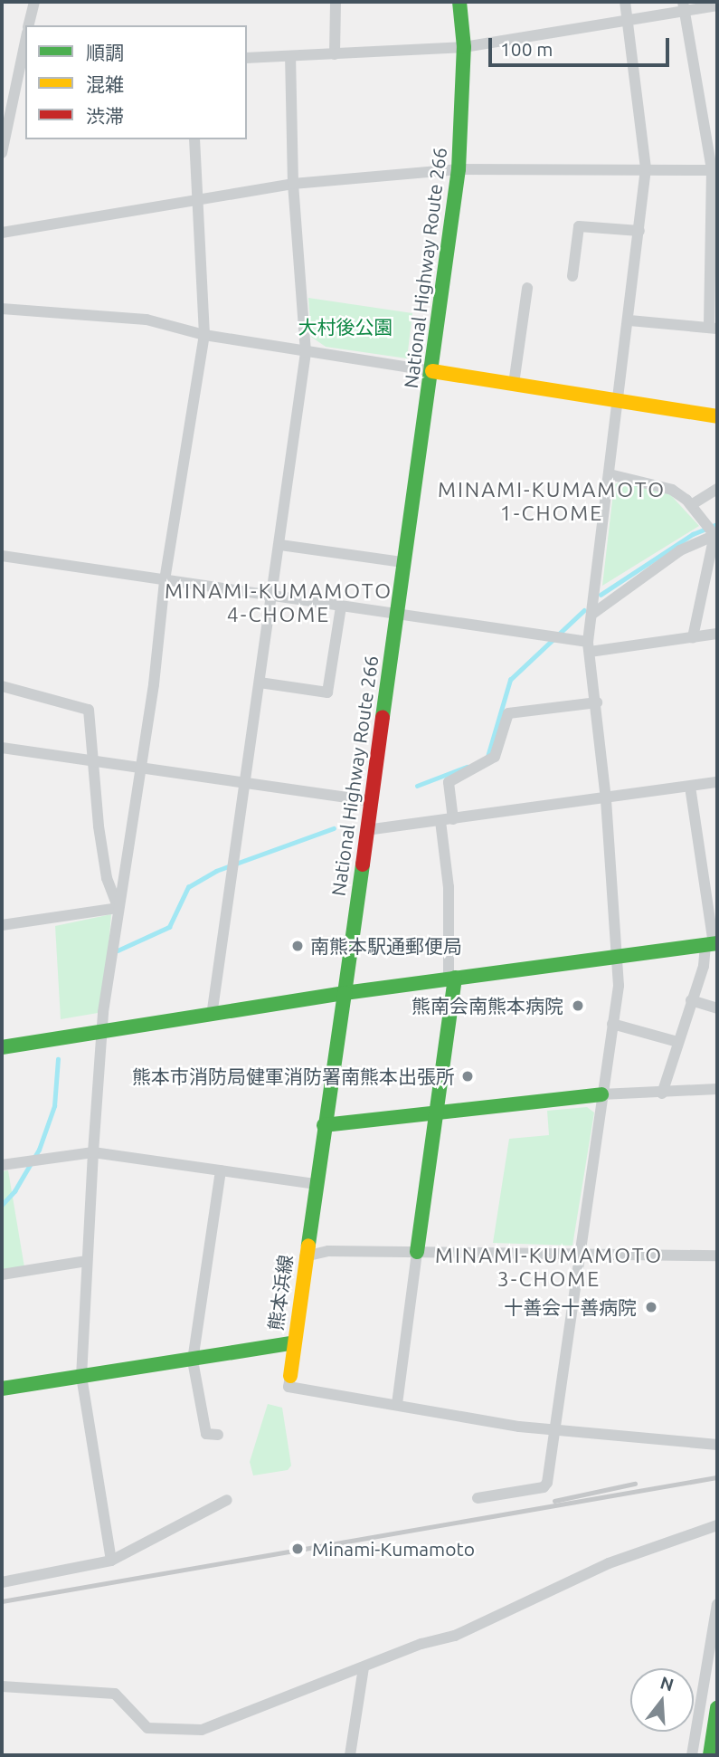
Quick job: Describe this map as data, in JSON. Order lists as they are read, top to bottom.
{
  "streets": {
    "main road": ["National Highway Route 266", "熊本浜線"]
  },
  "crossings": [
    ["National Highway Route 266", "熊本浜線"]
  ],
  "districts": ["MINAMI-KUMAMOTO 1-CHOME", "MINAMI-KUMAMOTO 4-CHOME", "MINAMI-KUMAMOTO 3-CHOME"],
  "parks": ["大村後公園"],
  "places": [
    "南熊本駅通郵便局",
    "熊南会南熊本病院",
    "熊本市消防局健軍消防署南熊本出張所",
    "十善会十善病院",
    "Minami-Kumamoto"
  ],
  "legend": ["順調", "混雑", "渋滞"],
  "scale_bar": "100 m",
  "north": "top"
}
